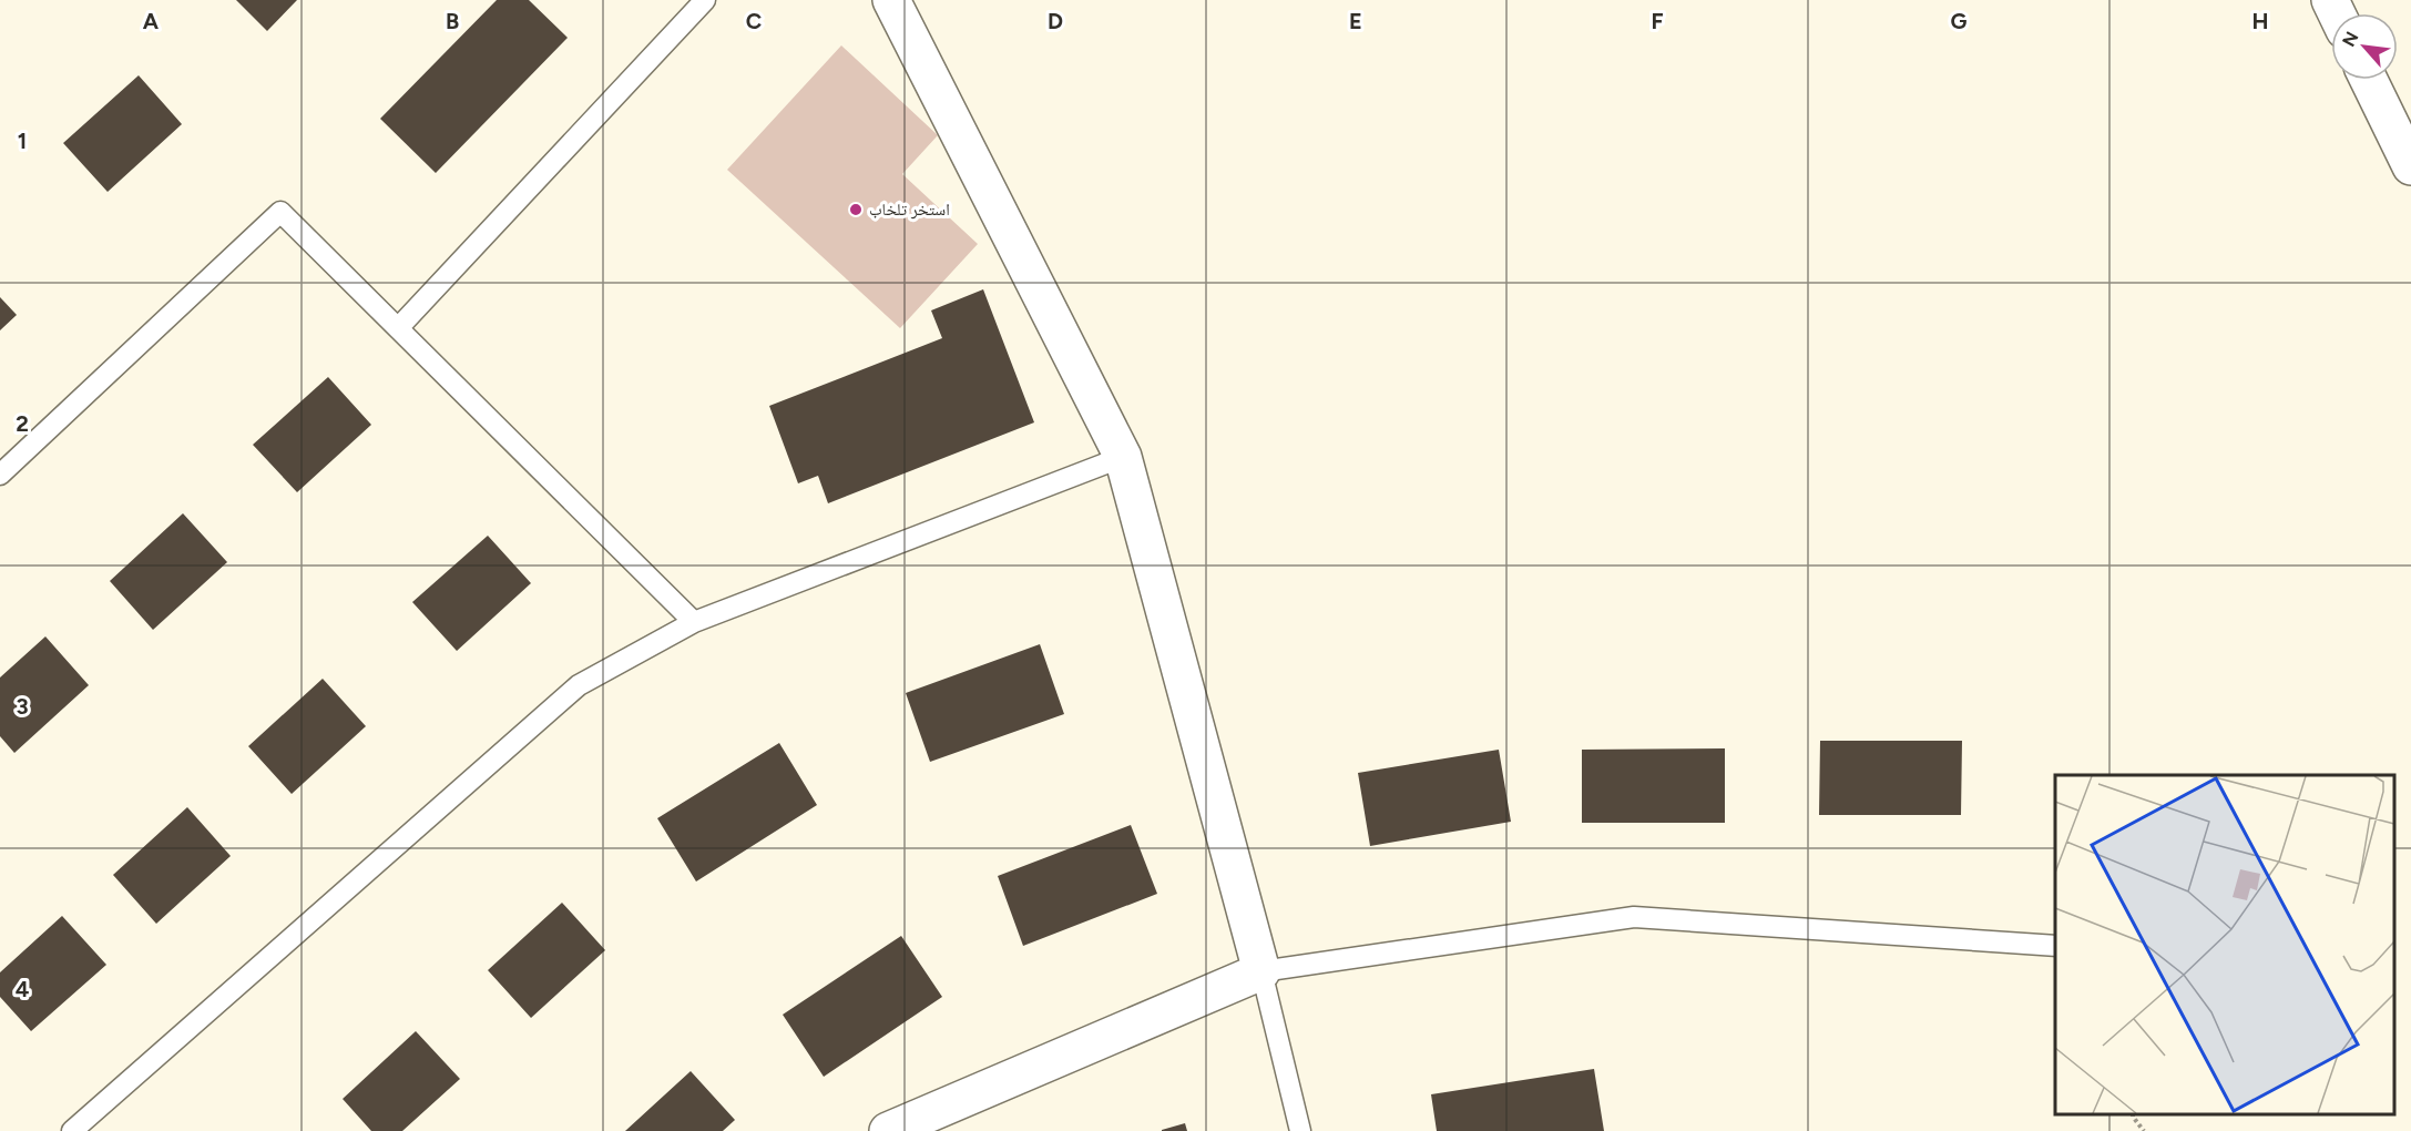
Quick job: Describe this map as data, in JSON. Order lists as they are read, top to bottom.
{
  "places": ["استخر تلخاب"],
  "north": "top left",
  "grid": {
    "columns": [
      "A",
      "B",
      "C",
      "D",
      "E",
      "F",
      "G",
      "H"
    ],
    "rows": [
      "1",
      "2",
      "3",
      "4"
    ]
  }
}
